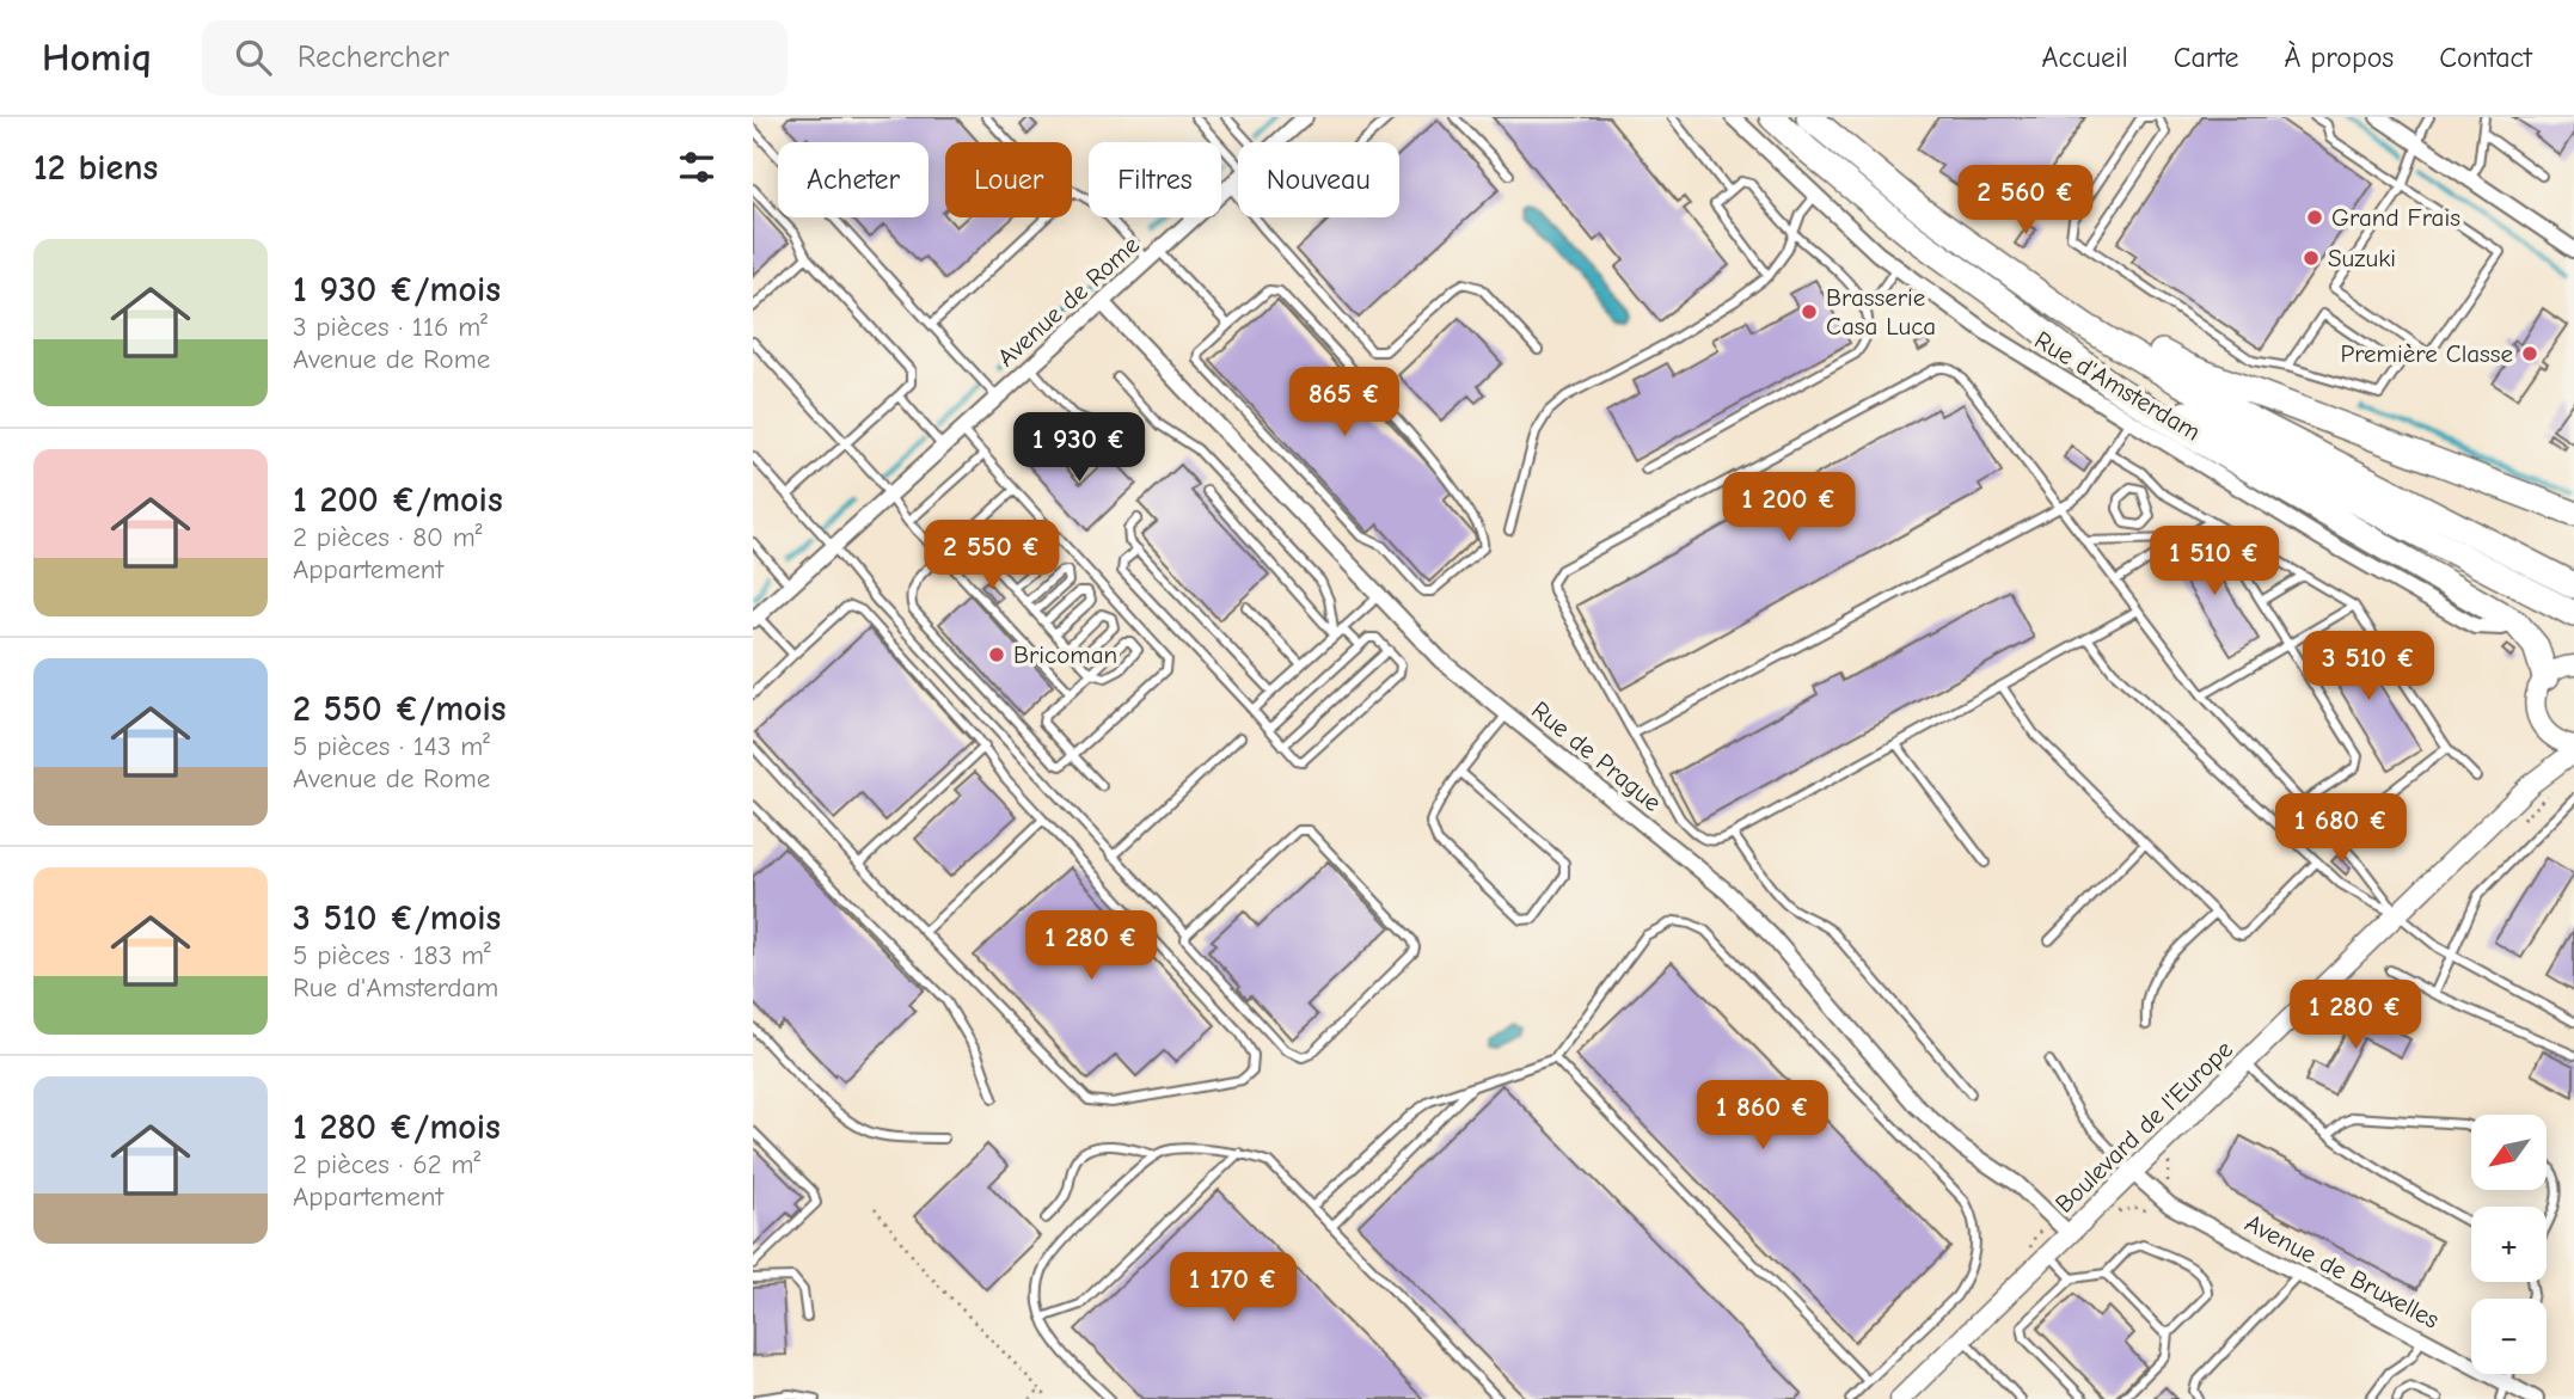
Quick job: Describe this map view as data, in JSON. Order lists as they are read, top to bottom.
{
  "streets": {
    "street": [
      "Avenue de Rome",
      "Rue d'Amsterdam",
      "Rue de Prague",
      "Boulevard de l'Europe",
      "Avenue de Bruxelles"
    ]
  },
  "crossings": [
    ["Avenue de Rome", "Rue de Prague"],
    ["Rue de Prague", "Boulevard de l'Europe"],
    ["Boulevard de l'Europe", "Avenue de Bruxelles"]
  ],
  "places": [
    "Grand Frais",
    "Suzuki",
    "Brasserie Casa Luca",
    "Première Classe",
    "Bricoman"
  ],
  "north": "bottom left",
  "page": {
    "header": "Homiq",
    "search": "Rechercher",
    "nav": [
      "Accueil",
      "Carte",
      "À propos",
      "Contact"
    ],
    "heading": "12 biens",
    "chip": [
      "Acheter",
      "Louer",
      "Filtres",
      "Nouveau"
    ],
    "price": [
      "2 560 €",
      "865 €",
      "1 930 €",
      "1 200 €",
      "2 550 €",
      "1 510 €",
      "3 510 €",
      "1 680 €",
      "1 280 €",
      "1 280 €",
      "1 860 €",
      "1 170 €"
    ],
    "list": [
      {
        "name": "1 930 €/mois",
        "note": "3 pièces · 116 m² · Avenue de Rome"
      },
      {
        "name": "1 200 €/mois",
        "note": "2 pièces · 80 m² · Appartement"
      },
      {
        "name": "2 550 €/mois",
        "note": "5 pièces · 143 m² · Avenue de Rome"
      },
      {
        "name": "3 510 €/mois",
        "note": "5 pièces · 183 m² · Rue d'Amsterdam"
      },
      {
        "name": "1 280 €/mois",
        "note": "2 pièces · 62 m² · Appartement"
      }
    ],
    "map_buttons": ["+", "−"]
  }
}
